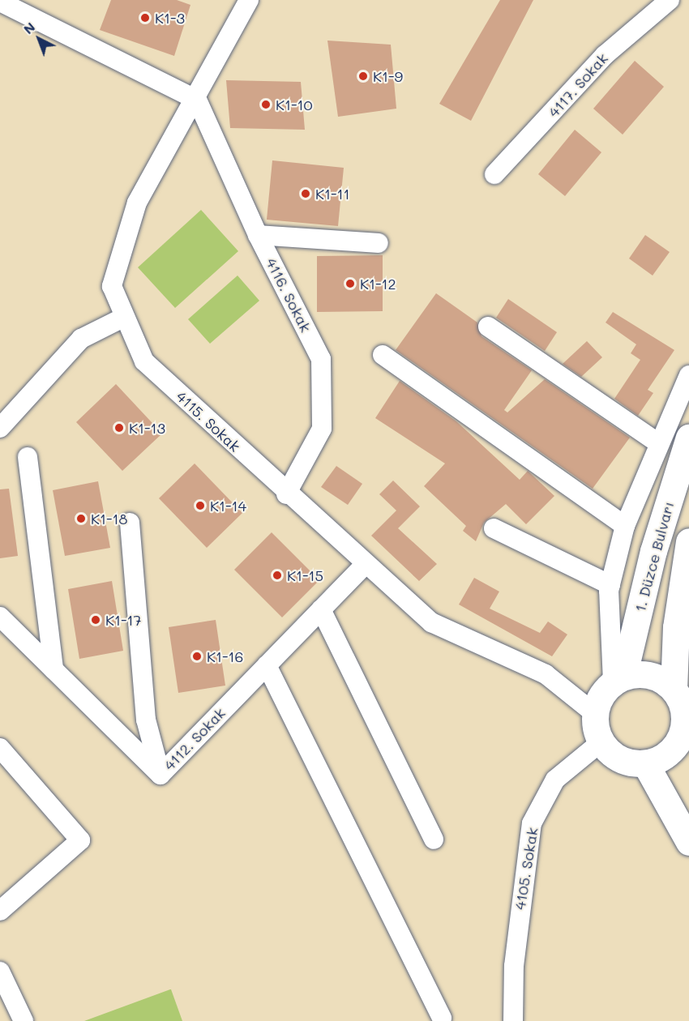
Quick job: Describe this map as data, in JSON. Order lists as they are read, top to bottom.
{
  "streets": {
    "main road": ["1. Düzce Bulvarı"],
    "street": [
      "4117. Sokak",
      "4116. Sokak",
      "4115. Sokak",
      "4112. Sokak",
      "4105. Sokak"
    ]
  },
  "crossings": [
    ["4116. Sokak", "4115. Sokak"],
    ["4115. Sokak", "1. Düzce Bulvarı"],
    ["4115. Sokak", "4112. Sokak"],
    ["4115. Sokak", "4105. Sokak"],
    ["1. Düzce Bulvarı", "4105. Sokak"]
  ],
  "places": [
    "K1-3",
    "K1-9",
    "K1-10",
    "K1-11",
    "K1-12",
    "K1-13",
    "K1-14",
    "K1-18",
    "K1-15",
    "K1-17",
    "K1-16"
  ],
  "north": "top left"
}
